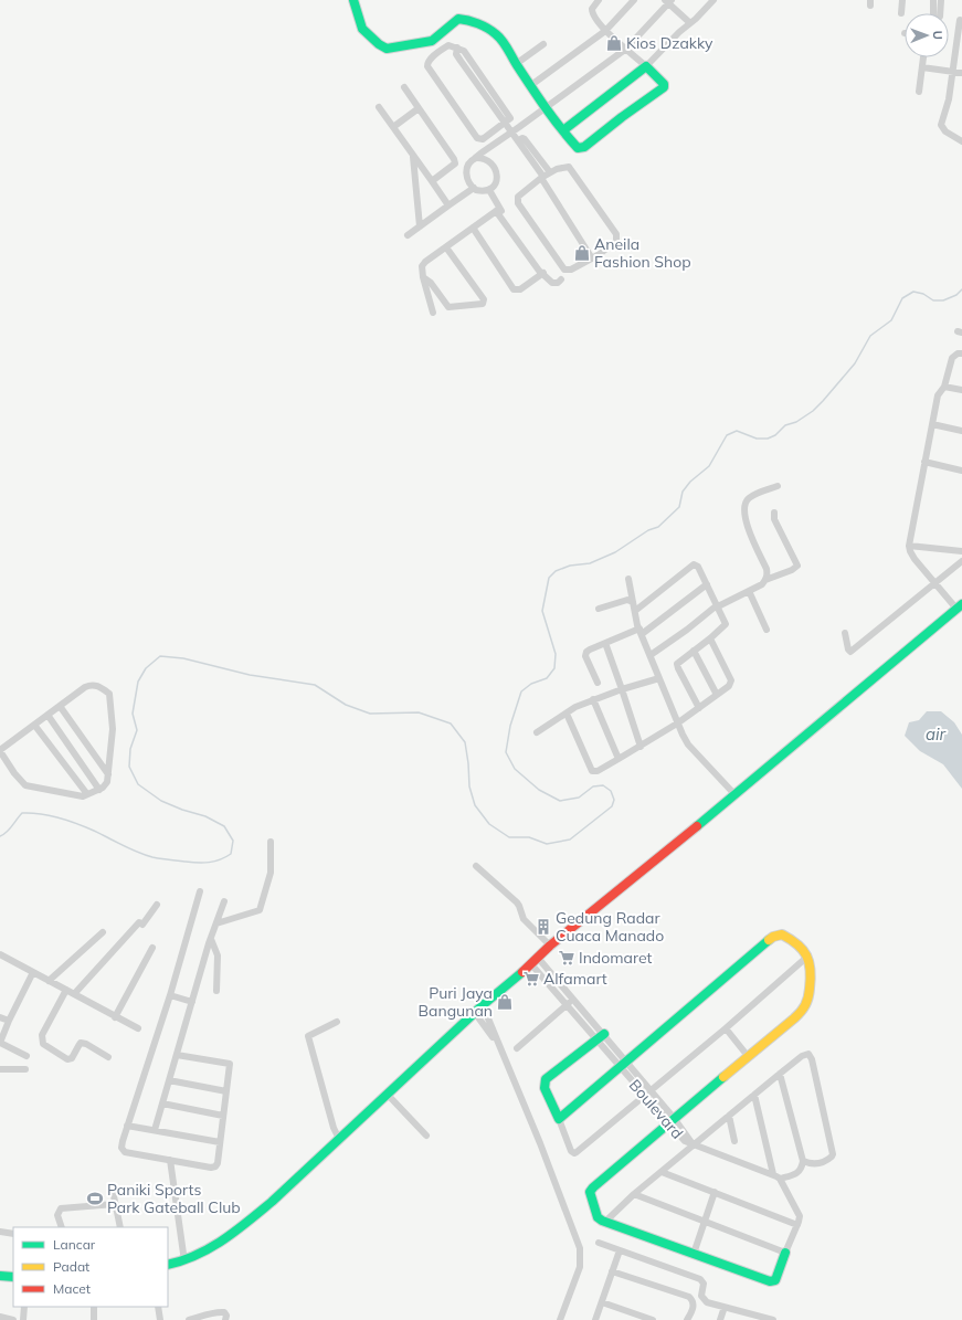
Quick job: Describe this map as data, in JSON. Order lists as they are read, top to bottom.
{
  "streets": {
    "street": ["Boulevard"]
  },
  "water": ["air"],
  "places": {
    "shop": ["Kios Dzakky", "Aneila Fashion Shop", "Puri Jaya Bangunan"],
    "building": ["Gedung Radar Cuaca Manado"],
    "supermarket": ["Indomaret", "Alfamart"],
    "sports": ["Paniki Sports Park Gateball Club"]
  },
  "legend": ["Lancar", "Padat", "Macet"],
  "north": "right"
}
